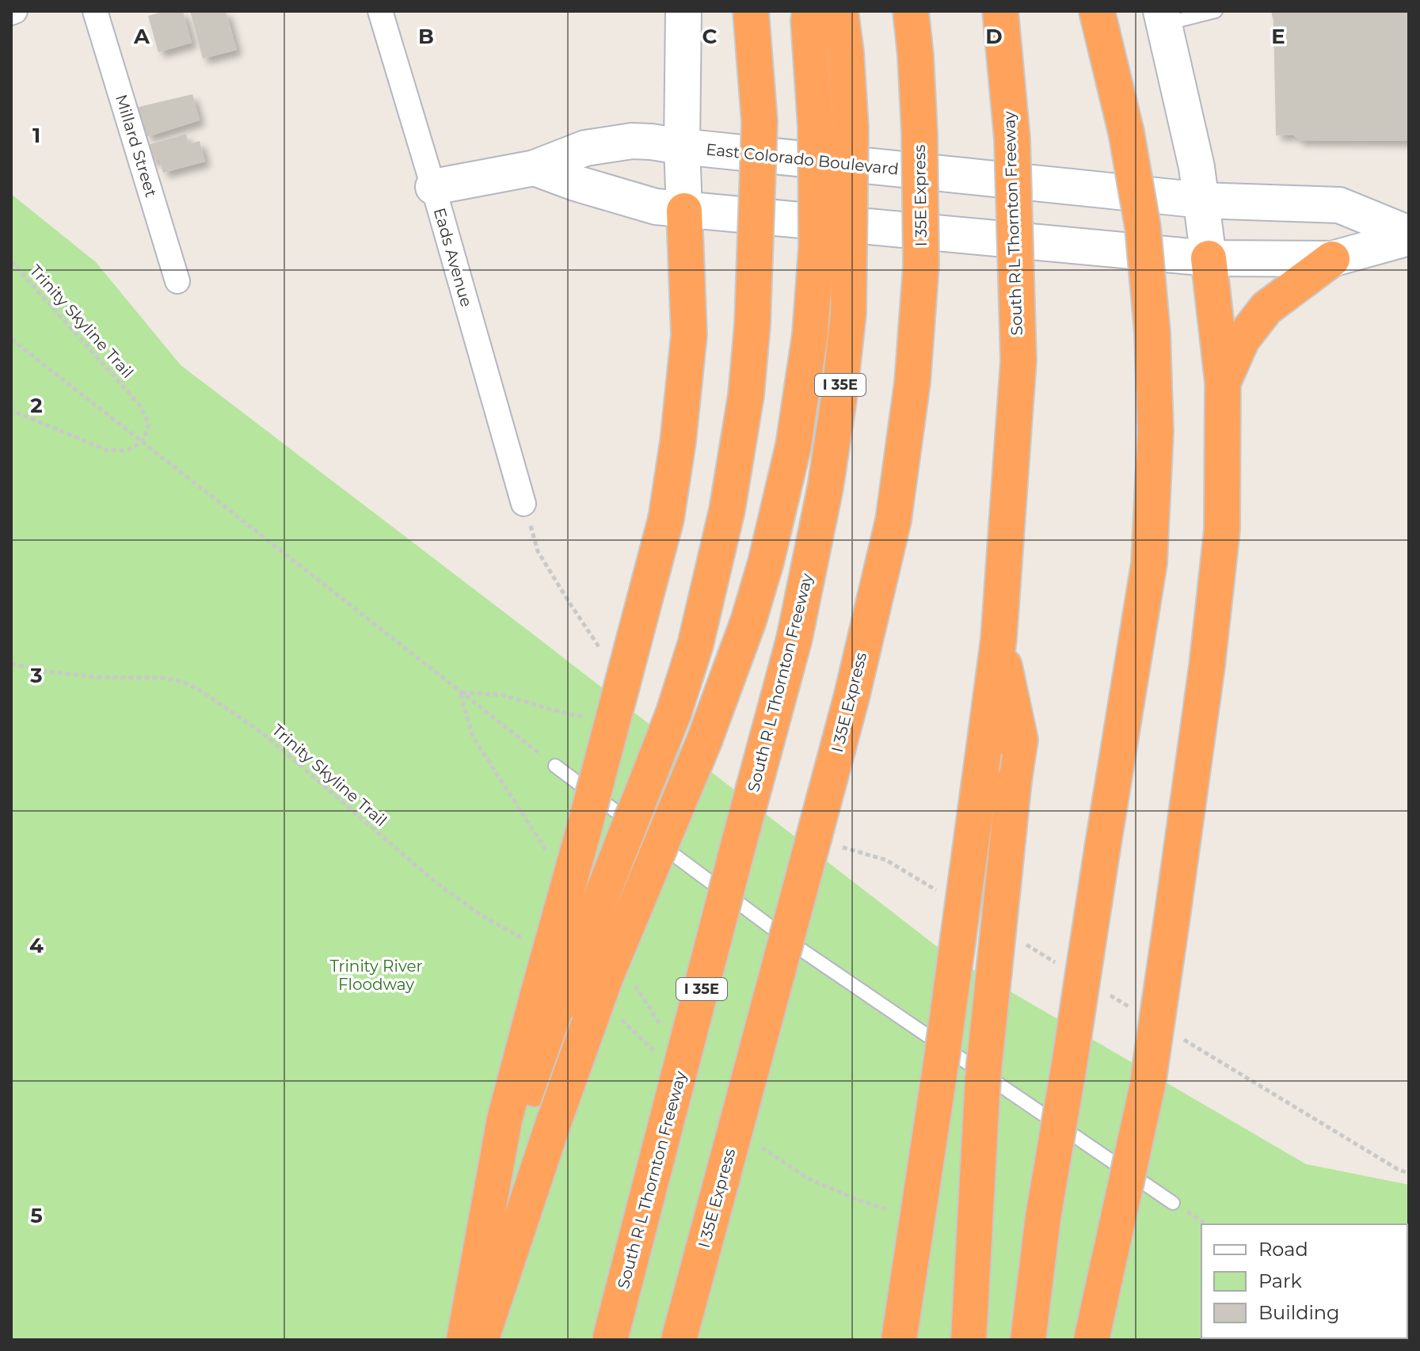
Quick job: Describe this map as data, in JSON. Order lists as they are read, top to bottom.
{
  "streets": {
    "highway": ["I 35E Express", "South R L Thornton Freeway", "I 35E"],
    "street": ["Millard Street", "East Colorado Boulevard", "Eads Avenue"],
    "path": ["Trinity Skyline Trail"]
  },
  "crossings": [
    ["East Colorado Boulevard", "Eads Avenue"]
  ],
  "parks": ["Trinity River Floodway"],
  "legend": ["Road", "Park", "Building"],
  "grid": {
    "columns": [
      "A",
      "B",
      "C",
      "D",
      "E"
    ],
    "rows": [
      "1",
      "2",
      "3",
      "4",
      "5"
    ]
  }
}
